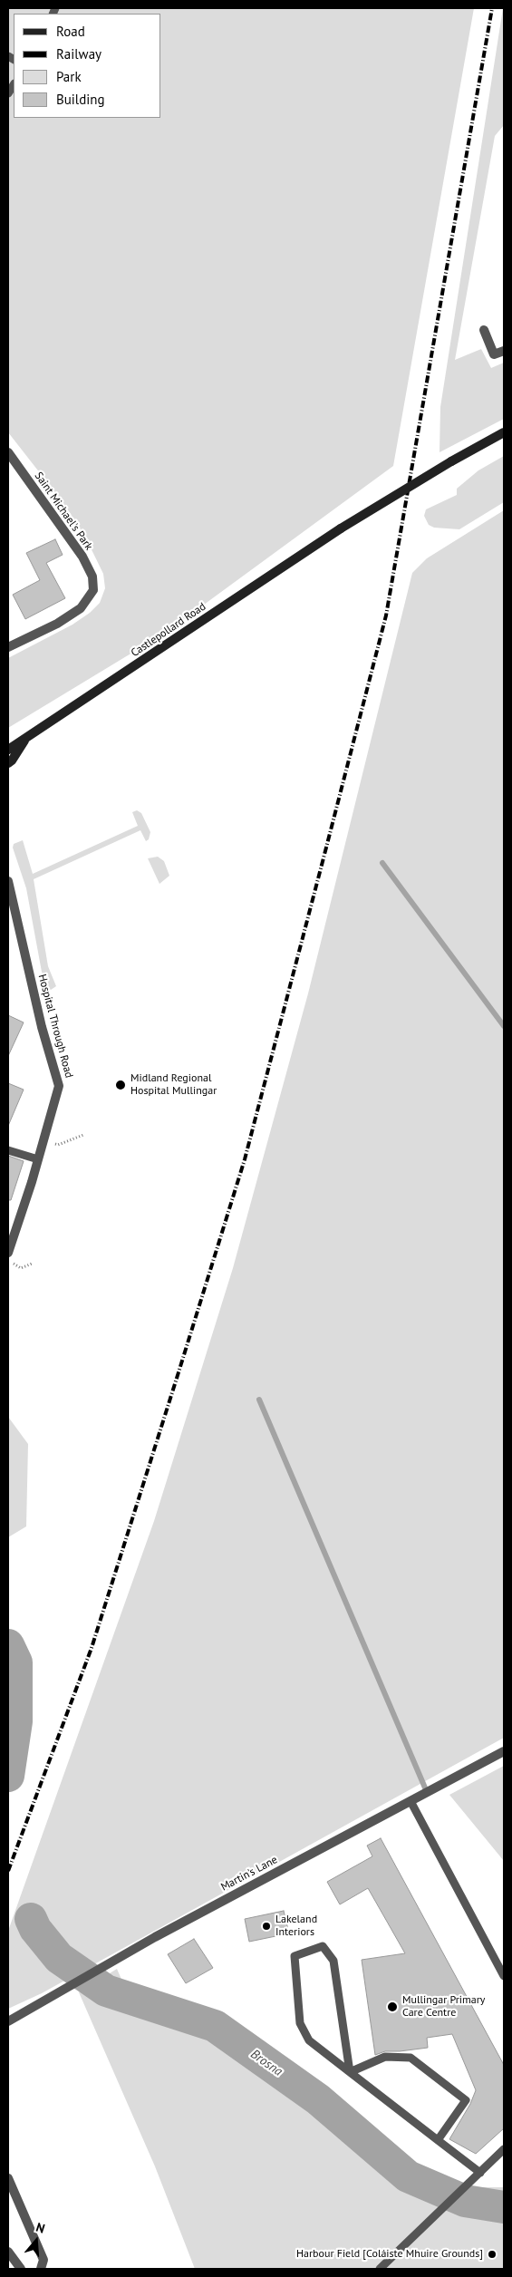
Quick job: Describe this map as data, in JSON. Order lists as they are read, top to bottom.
{
  "streets": {
    "main road": ["Castlepollard Road"],
    "street": ["Saint Michael's Park", "Hospital Through Road", "Martin's Lane"]
  },
  "water": ["Brosna"],
  "places": [
    "Midland Regional Hospital Mullingar",
    "Lakeland Interiors",
    "Mullingar Primary Care Centre",
    "Harbour Field [Coláiste Mhuire Grounds]"
  ],
  "legend": [
    "Road",
    "Railway",
    "Park",
    "Building"
  ],
  "north": "top"
}
